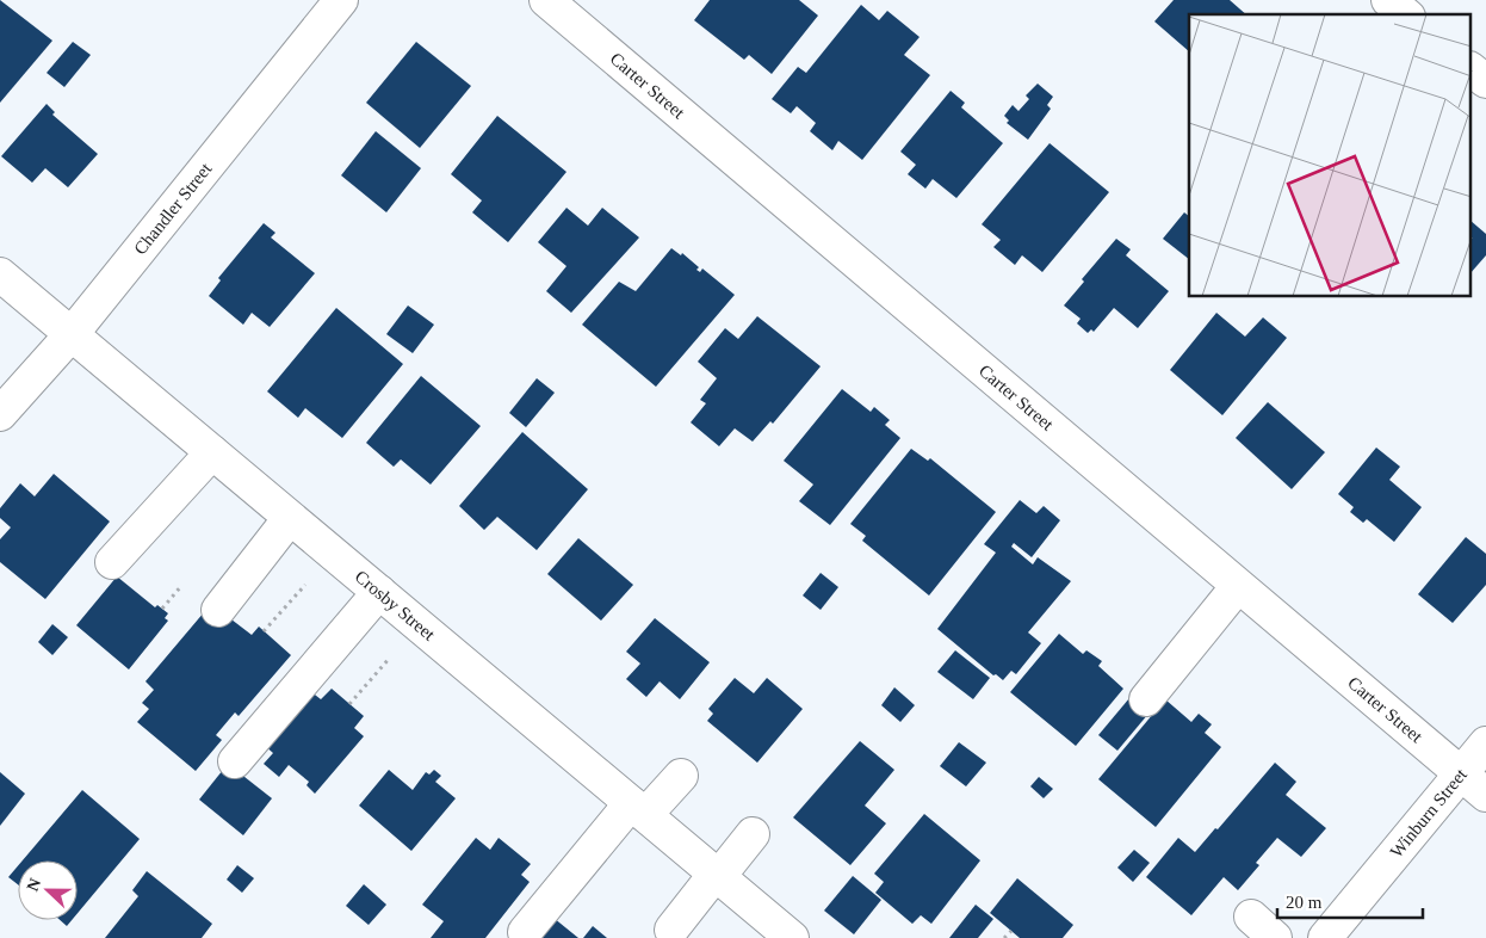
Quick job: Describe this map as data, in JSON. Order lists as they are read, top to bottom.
{
  "streets": {
    "street": [
      "Carter Street",
      "Chandler Street",
      "Crosby Street",
      "Winburn Street"
    ]
  },
  "crossings": [
    ["Carter Street", "Winburn Street"],
    ["Chandler Street", "Crosby Street"]
  ],
  "scale_bar": "20 m",
  "north": "left"
}
